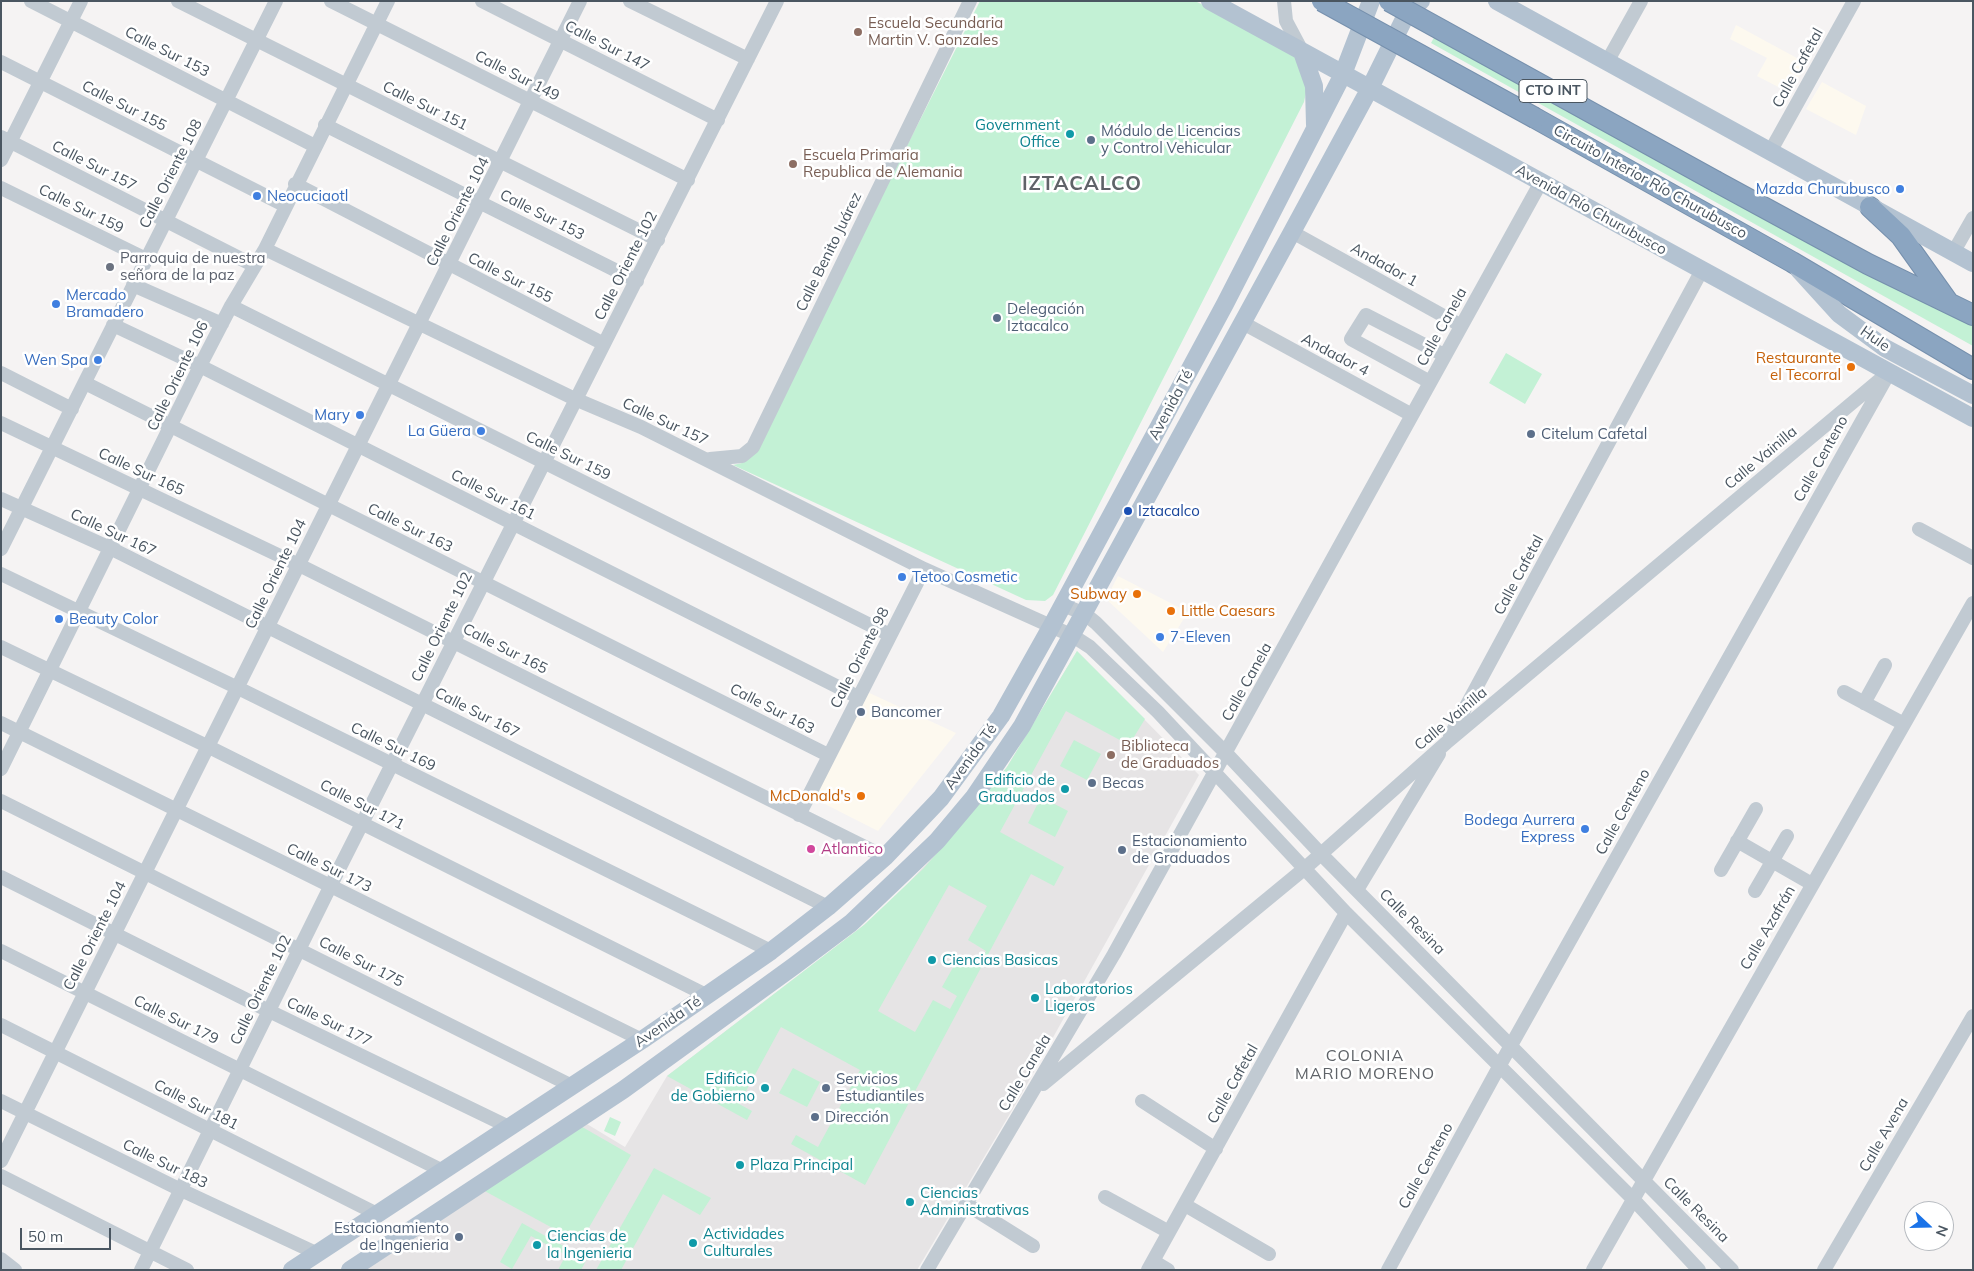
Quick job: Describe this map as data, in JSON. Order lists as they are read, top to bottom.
{
  "streets": {
    "highway": ["CTO INT", "Circuito Interior Río Churubusco"],
    "main road": ["Avenida Río Churubusco", "Hule", "Avenida Té"],
    "street": [
      "Calle Sur 147",
      "Calle Sur 153",
      "Calle Cafetal",
      "Calle Sur 149",
      "Calle Sur 155",
      "Calle Sur 151",
      "Calle Sur 157",
      "Calle Oriente 108",
      "Calle Sur 159",
      "Calle Oriente 104",
      "Calle Benito Juárez",
      "Andador 1",
      "Calle Oriente 102",
      "Calle Canela",
      "Andador 4",
      "Calle Oriente 106",
      "Calle Vainilla",
      "Calle Centeno",
      "Calle Sur 165",
      "Calle Sur 161",
      "Calle Sur 163",
      "Calle Sur 167",
      "Calle Oriente 98",
      "Calle Sur 169",
      "Calle Sur 171",
      "Calle Sur 173",
      "Calle Resina",
      "Calle Azafrán",
      "Calle Sur 175",
      "Calle Sur 179",
      "Calle Sur 177",
      "Calle Sur 181",
      "Calle Avena",
      "Calle Sur 183"
    ]
  },
  "crossings": [
    ["Calle Sur 147", "Calle Oriente 104"],
    ["Calle Sur 147", "Calle Oriente 102"],
    ["Calle Sur 153", "Calle Oriente 108"],
    ["Calle Sur 153", "Calle Oriente 104"],
    ["Calle Sur 153", "Calle Oriente 102"],
    ["Calle Sur 153", "Calle Oriente 106"],
    ["Calle Cafetal", "Avenida Río Churubusco"],
    ["Calle Cafetal", "Calle Vainilla"],
    ["Calle Cafetal", "Calle Resina"],
    ["Calle Sur 149", "Calle Oriente 104"],
    ["Calle Sur 149", "Calle Oriente 102"],
    ["Calle Sur 149", "Calle Oriente 106"],
    ["Calle Sur 155", "Calle Oriente 108"],
    ["Calle Sur 155", "Calle Oriente 104"],
    ["Calle Sur 155", "Calle Oriente 102"],
    ["Calle Sur 155", "Calle Oriente 106"],
    ["Calle Sur 151", "Calle Oriente 108"],
    ["Calle Sur 151", "Calle Oriente 104"],
    ["Calle Sur 151", "Calle Oriente 102"],
    ["Calle Sur 151", "Calle Oriente 106"],
    ["Calle Sur 157", "Calle Oriente 108"],
    ["Calle Sur 157", "Calle Oriente 104"],
    ["Calle Sur 157", "Calle Benito Juárez"],
    ["Calle Sur 157", "Calle Oriente 102"],
    ["Calle Sur 157", "Calle Oriente 106"],
    ["Calle Sur 157", "Avenida Té"],
    ["Calle Sur 157", "Calle Oriente 98"],
    ["Calle Oriente 108", "Calle Sur 159"],
    ["Calle Oriente 108", "Calle Sur 165"],
    ["Calle Oriente 108", "Calle Sur 161"],
    ["Calle Oriente 108", "Calle Sur 163"],
    ["Calle Oriente 108", "Calle Sur 167"],
    ["Circuito Interior Río Churubusco", "Hule"],
    ["Calle Sur 159", "Calle Oriente 104"],
    ["Calle Sur 159", "Calle Oriente 102"],
    ["Calle Sur 159", "Calle Oriente 106"],
    ["Calle Sur 159", "Calle Oriente 98"],
    ["Avenida Río Churubusco", "Calle Canela"],
    ["Avenida Río Churubusco", "Avenida Té"],
    ["Avenida Río Churubusco", "Calle Vainilla"],
    ["Avenida Río Churubusco", "Calle Centeno"],
    ["Calle Oriente 104", "Calle Sur 165"],
    ["Calle Oriente 104", "Calle Sur 161"],
    ["Calle Oriente 104", "Calle Sur 163"],
    ["Calle Oriente 104", "Calle Sur 167"],
    ["Calle Oriente 104", "Calle Sur 169"],
    ["Calle Oriente 104", "Calle Sur 171"],
    ["Calle Oriente 104", "Calle Sur 173"],
    ["Calle Oriente 104", "Calle Sur 175"],
    ["Calle Oriente 104", "Calle Sur 179"],
    ["Calle Oriente 104", "Calle Sur 177"],
    ["Calle Oriente 104", "Calle Sur 181"],
    ["Calle Oriente 104", "Calle Sur 183"],
    ["Andador 1", "Calle Canela"],
    ["Andador 1", "Avenida Té"],
    ["Calle Oriente 102", "Calle Sur 165"],
    ["Calle Oriente 102", "Calle Sur 161"],
    ["Calle Oriente 102", "Calle Sur 163"],
    ["Calle Oriente 102", "Calle Sur 167"],
    ["Calle Oriente 102", "Calle Sur 169"],
    ["Calle Oriente 102", "Calle Sur 171"],
    ["Calle Oriente 102", "Calle Sur 173"],
    ["Calle Oriente 102", "Calle Sur 175"],
    ["Calle Oriente 102", "Calle Sur 179"],
    ["Calle Oriente 102", "Calle Sur 177"],
    ["Calle Oriente 102", "Calle Sur 181"],
    ["Calle Oriente 102", "Calle Sur 183"],
    ["Calle Canela", "Andador 4"],
    ["Calle Canela", "Calle Vainilla"],
    ["Calle Canela", "Calle Resina"],
    ["Andador 4", "Avenida Té"],
    ["Calle Oriente 106", "Calle Sur 165"],
    ["Calle Oriente 106", "Calle Sur 161"],
    ["Calle Oriente 106", "Calle Sur 163"],
    ["Calle Oriente 106", "Calle Sur 167"],
    ["Calle Oriente 106", "Calle Sur 169"],
    ["Calle Oriente 106", "Calle Sur 171"],
    ["Calle Oriente 106", "Calle Sur 173"],
    ["Avenida Té", "Calle Sur 165"],
    ["Avenida Té", "Calle Sur 167"],
    ["Avenida Té", "Calle Sur 169"],
    ["Avenida Té", "Calle Sur 171"],
    ["Avenida Té", "Calle Sur 173"],
    ["Avenida Té", "Calle Resina"],
    ["Avenida Té", "Calle Sur 175"],
    ["Avenida Té", "Calle Sur 179"],
    ["Avenida Té", "Calle Sur 177"],
    ["Avenida Té", "Calle Sur 181"],
    ["Avenida Té", "Calle Sur 183"],
    ["Calle Vainilla", "Calle Centeno"],
    ["Calle Vainilla", "Calle Resina"],
    ["Calle Centeno", "Calle Resina"],
    ["Calle Sur 165", "Calle Oriente 98"],
    ["Calle Sur 161", "Calle Oriente 98"],
    ["Calle Sur 163", "Calle Oriente 98"],
    ["Calle Resina", "Calle Azafrán"]
  ],
  "districts": ["IZTACALCO", "COLONIA MARIO MORENO"],
  "places": [
    "Escuela Secundaria Martin V. Gonzales",
    "Government Office",
    "Módulo de Licencias y Control Vehicular",
    "Escuela Primaria Republica de Alemania",
    "Mazda Churubusco",
    "Neocuciaotl",
    "Parroquia de nuestra señora de la paz",
    "Mercado Bramadero",
    "Delegación Iztacalco",
    "Wen Spa",
    "Restaurante el Tecorral",
    "Mary",
    "La Güera",
    "Citelum Cafetal",
    "Iztacalco",
    "Tetoo Cosmetic",
    "Subway",
    "Little Caesars",
    "Beauty Color",
    "7-Eleven",
    "Bancomer",
    "Biblioteca de Graduados",
    "Becas",
    "Edificio de Graduados",
    "McDonald's",
    "Bodega Aurrera Express",
    "Atlantico",
    "Estacionamiento de Graduados",
    "Ciencias Basicas",
    "Laboratorios Ligeros",
    "Edificio de Gobierno",
    "Servicios Estudiantiles",
    "Dirección",
    "Plaza Principal",
    "Ciencias Administrativas",
    "Estacionamiento de Ingenieria",
    "Actividades Culturales",
    "Ciencias de la Ingenieria"
  ],
  "scale_bar": "50 m",
  "north": "right"
}
